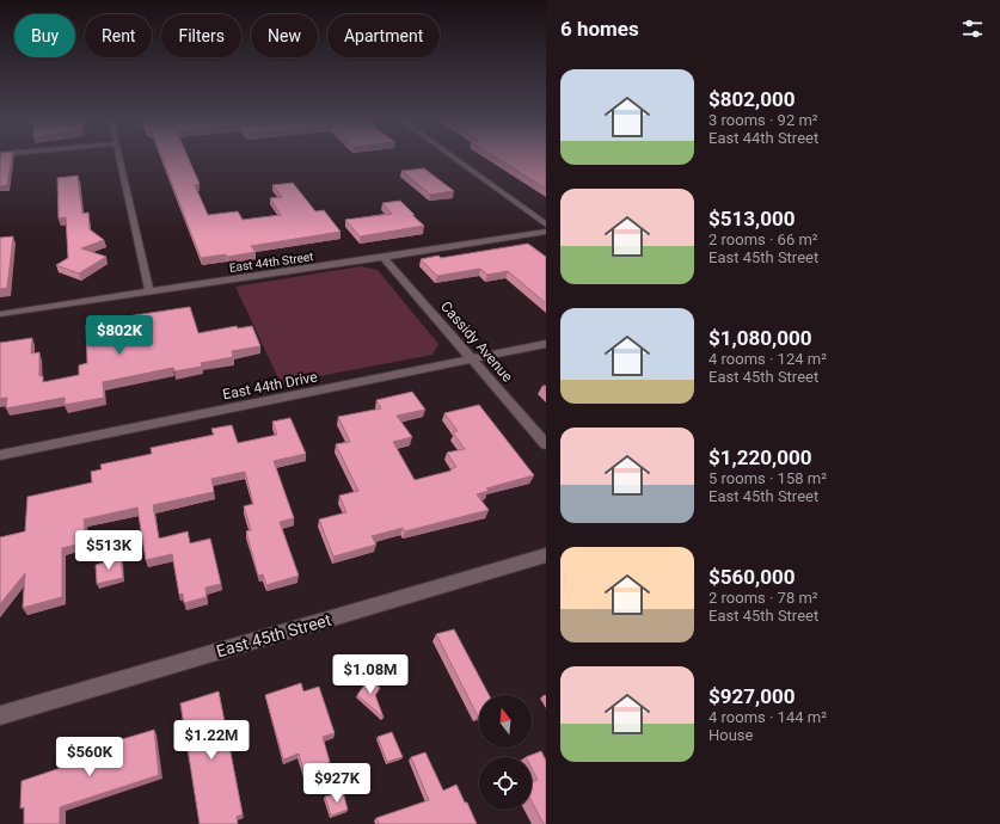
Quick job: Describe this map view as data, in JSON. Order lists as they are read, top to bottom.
{
  "streets": {
    "street": [
      "East 44th Street",
      "Cassidy Avenue",
      "East 44th Drive",
      "East 45th Street"
    ]
  },
  "crossings": [
    ["East 44th Street", "Cassidy Avenue"],
    ["Cassidy Avenue", "East 44th Drive"]
  ],
  "north": "top",
  "page": {
    "heading": "6 homes",
    "chip": [
      "Buy",
      "Rent",
      "Filters",
      "New",
      "Apartment"
    ],
    "list": [
      {
        "name": "$802,000",
        "note": "3 rooms · 92 m² · East 44th Street"
      },
      {
        "name": "$513,000",
        "note": "2 rooms · 66 m² · East 45th Street"
      },
      {
        "name": "$1,080,000",
        "note": "4 rooms · 124 m² · East 45th Street"
      },
      {
        "name": "$1,220,000",
        "note": "5 rooms · 158 m² · East 45th Street"
      },
      {
        "name": "$560,000",
        "note": "2 rooms · 78 m² · East 45th Street"
      },
      {
        "name": "$927,000",
        "note": "4 rooms · 144 m² · House"
      }
    ],
    "price": [
      "$802K",
      "$513K",
      "$1.08M",
      "$1.22M",
      "$560K",
      "$927K"
    ]
  }
}
